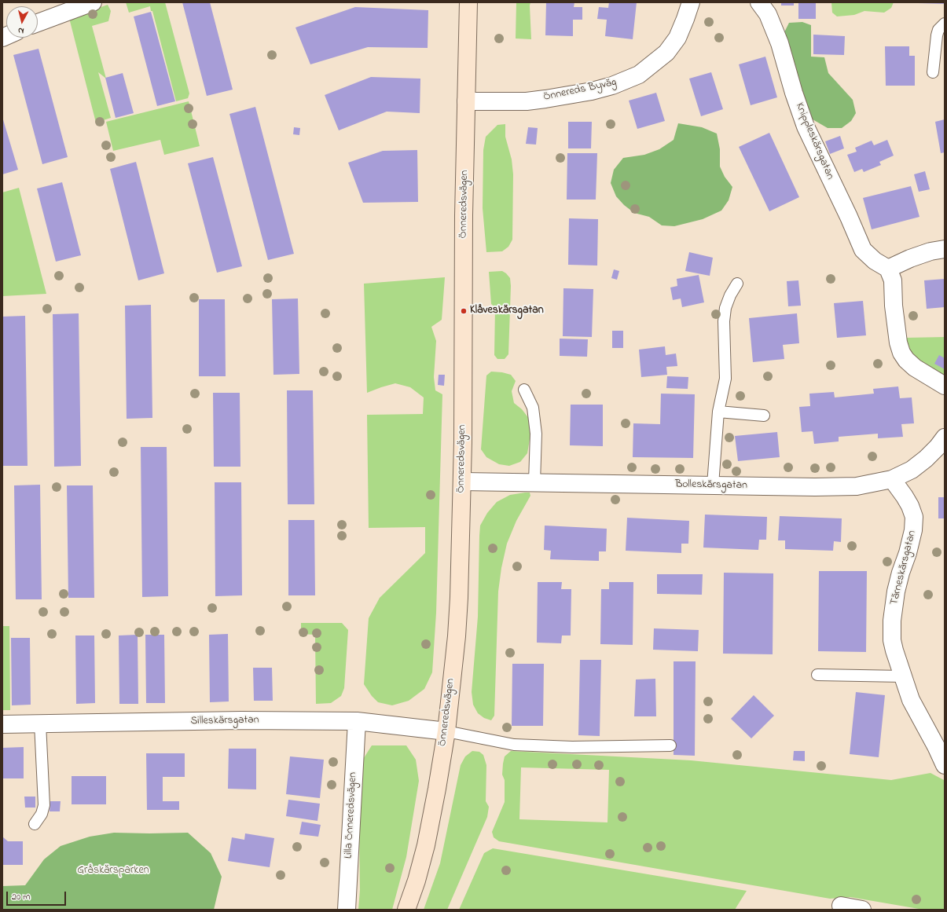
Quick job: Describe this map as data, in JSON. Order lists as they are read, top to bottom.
{
  "streets": {
    "street": [
      "Önnereds Byväg",
      "Knippleskärsgatan",
      "Önneredsvägen",
      "Bolleskärsgatan",
      "Tärneskärsgatan",
      "Silleskärsgatan",
      "Lilla Önneredsvägen"
    ]
  },
  "crossings": [
    ["Önnereds Byväg", "Önneredsvägen"],
    ["Önneredsvägen", "Bolleskärsgatan"],
    ["Önneredsvägen", "Silleskärsgatan"],
    ["Bolleskärsgatan", "Tärneskärsgatan"],
    ["Silleskärsgatan", "Lilla Önneredsvägen"]
  ],
  "parks": ["Gråskärsparken"],
  "places": ["Klåveskärsgatan"],
  "scale_bar": "20 m",
  "north": "bottom"
}
